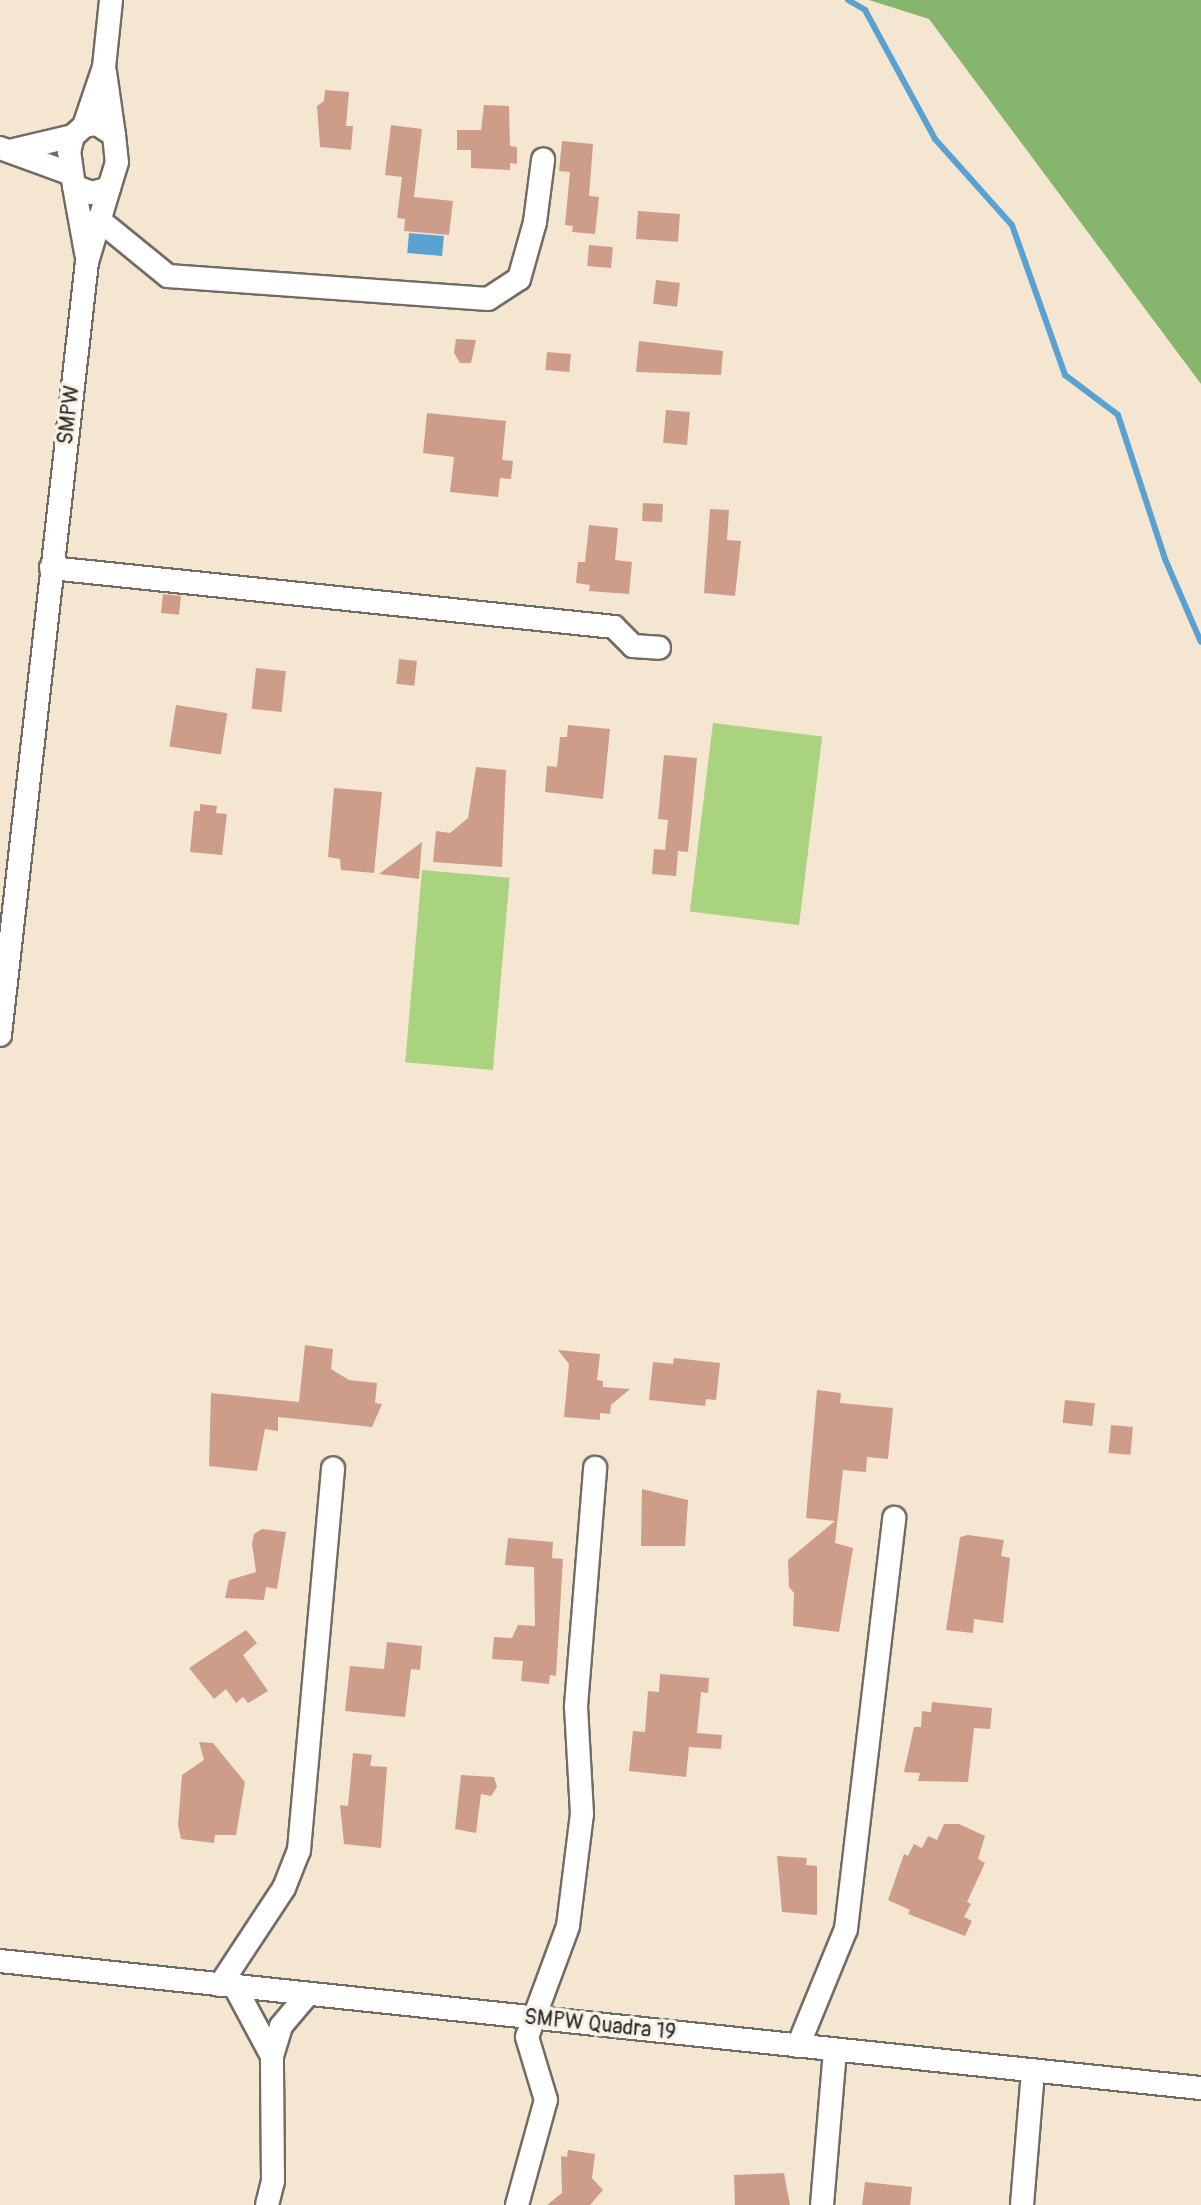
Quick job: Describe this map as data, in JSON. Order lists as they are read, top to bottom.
{
  "streets": {
    "street": ["SMPW", "SMPW Quadra 19"]
  }
}
